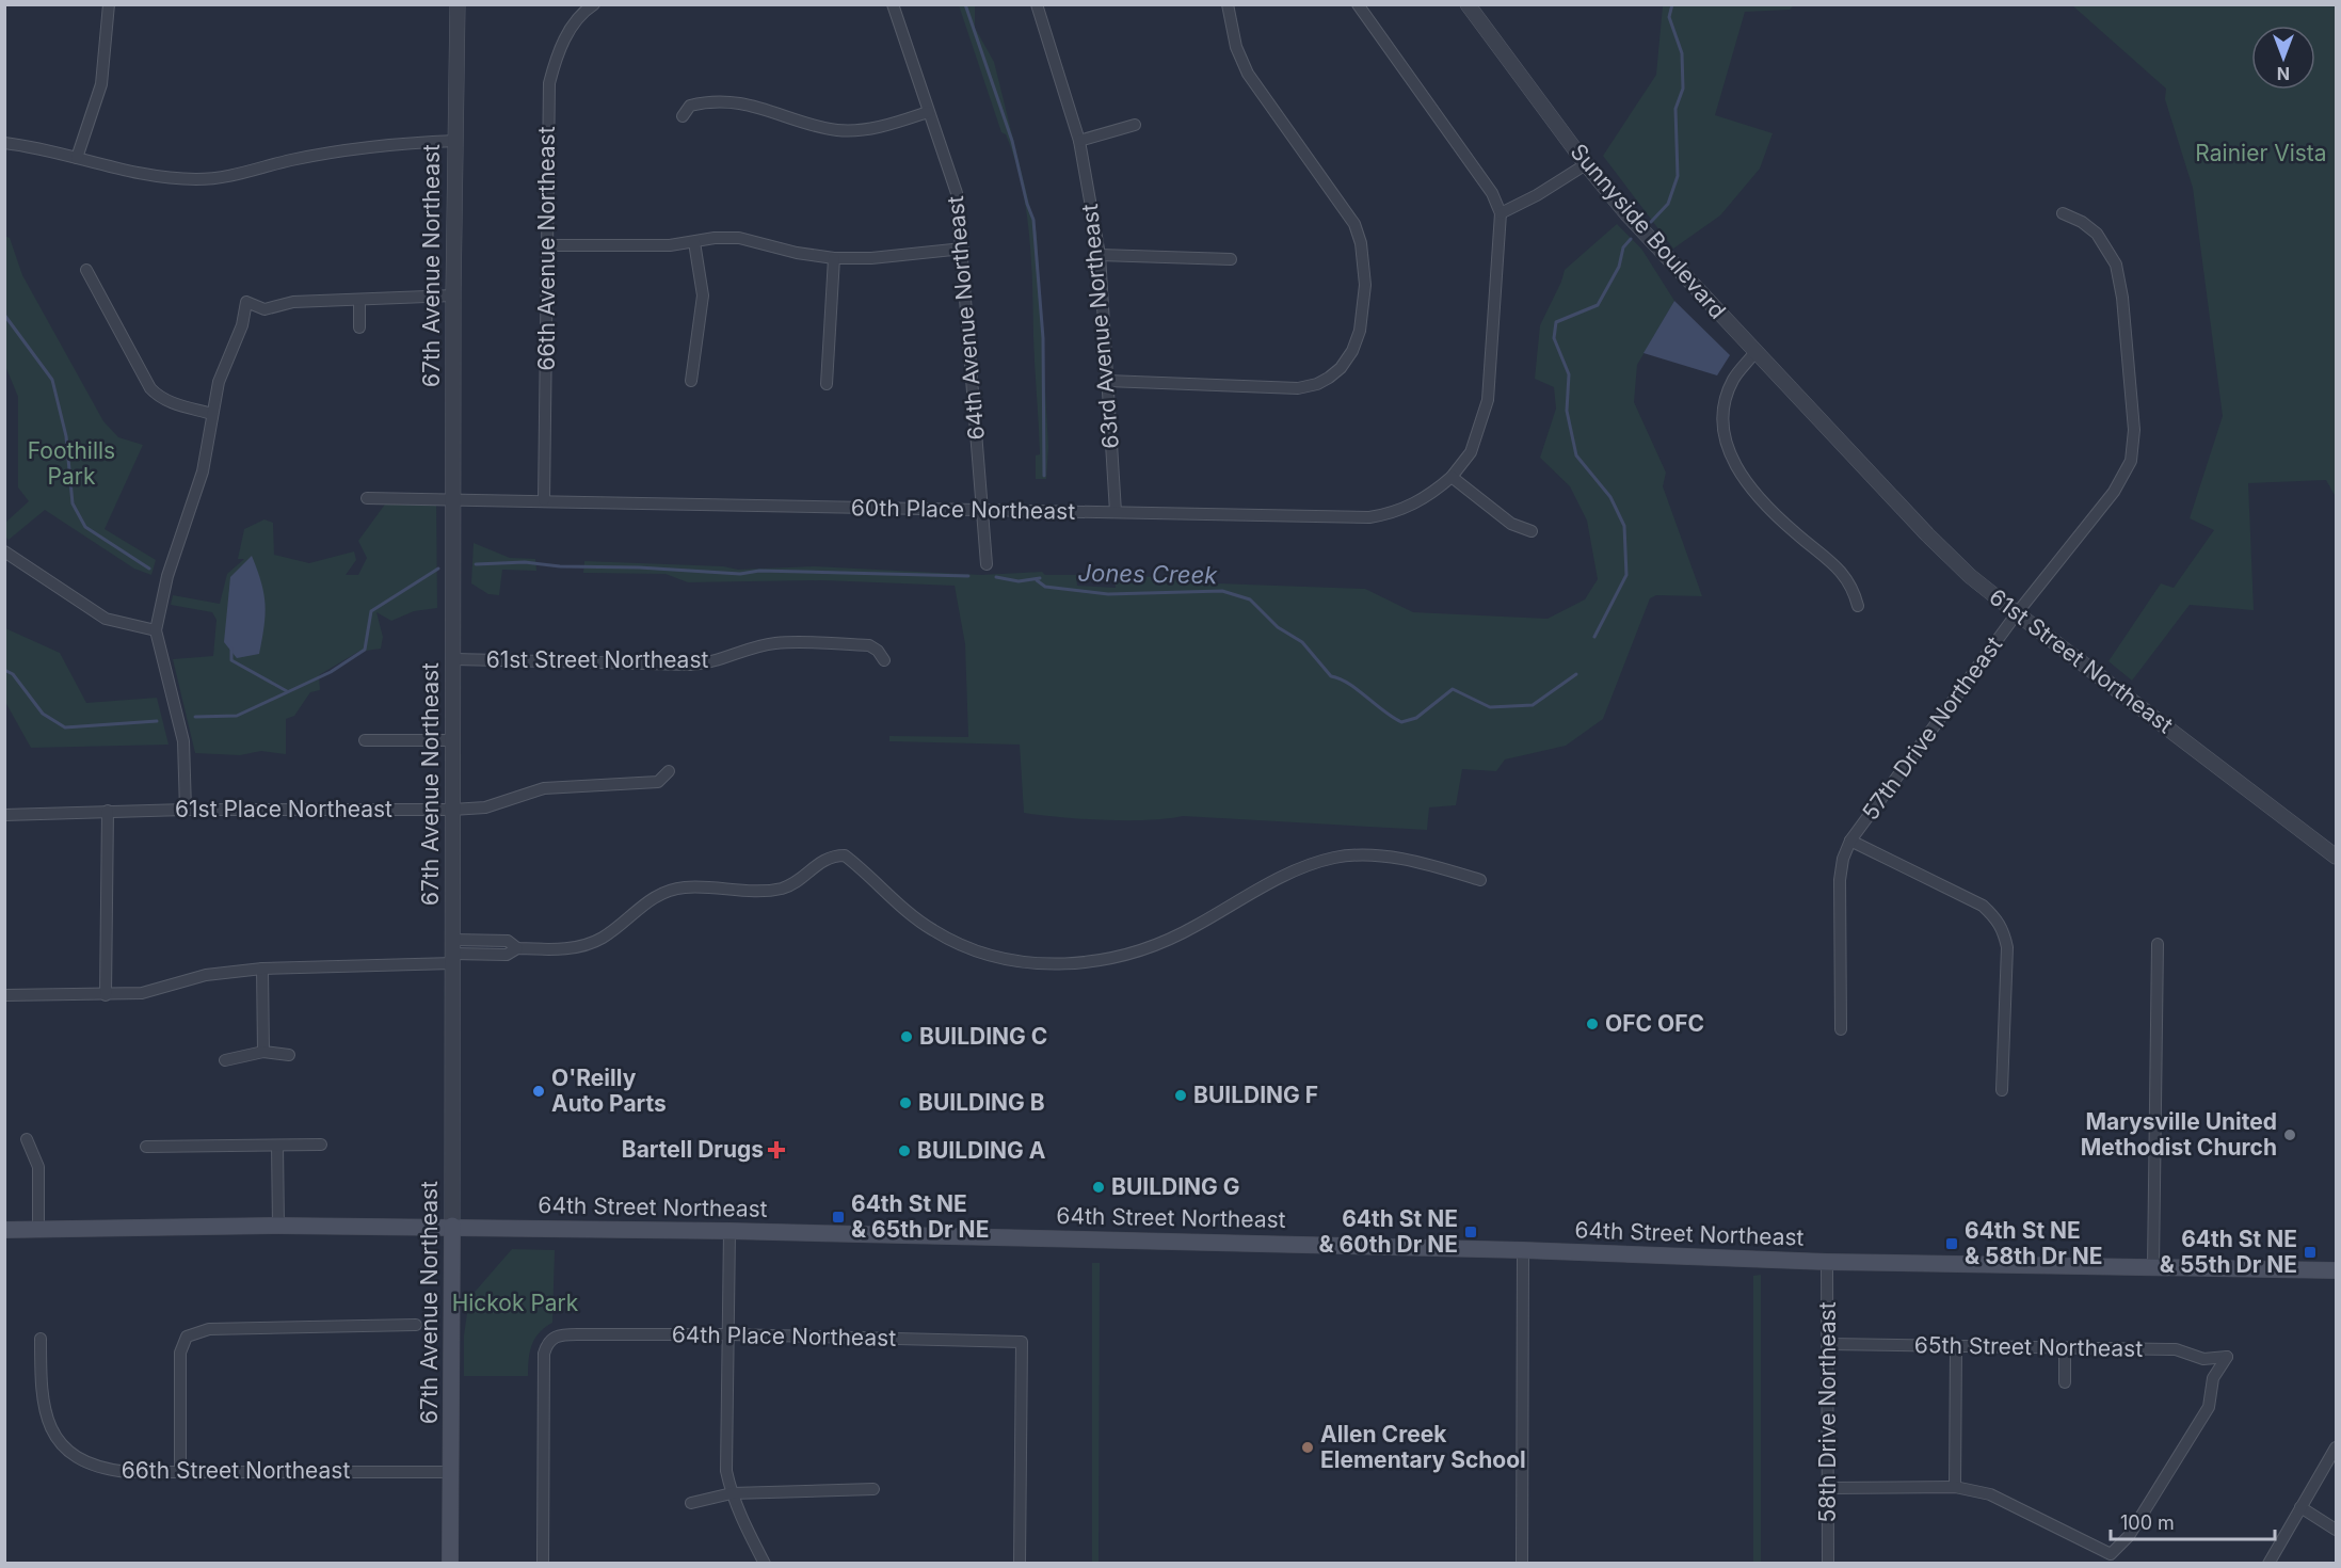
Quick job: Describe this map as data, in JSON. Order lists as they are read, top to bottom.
{
  "streets": {
    "main road": ["67th Avenue Northeast", "64th Street Northeast"],
    "street": [
      "Sunnyside Boulevard",
      "66th Avenue Northeast",
      "64th Avenue Northeast",
      "63rd Avenue Northeast",
      "60th Place Northeast",
      "61st Street Northeast",
      "57th Drive Northeast",
      "61st Place Northeast",
      "64th Place Northeast",
      "65th Street Northeast",
      "58th Drive Northeast",
      "66th Street Northeast"
    ]
  },
  "crossings": [
    ["Sunnyside Boulevard", "61st Street Northeast"],
    ["66th Avenue Northeast", "60th Place Northeast"],
    ["67th Avenue Northeast", "60th Place Northeast"],
    ["67th Avenue Northeast", "61st Street Northeast"],
    ["67th Avenue Northeast", "61st Place Northeast"],
    ["67th Avenue Northeast", "64th Street Northeast"],
    ["67th Avenue Northeast", "66th Street Northeast"],
    ["64th Avenue Northeast", "60th Place Northeast"],
    ["63rd Avenue Northeast", "60th Place Northeast"],
    ["61st Street Northeast", "57th Drive Northeast"],
    ["64th Street Northeast", "58th Drive Northeast"],
    ["65th Street Northeast", "58th Drive Northeast"]
  ],
  "water": ["Jones Creek"],
  "parks": ["Rainier Vista", "Foothills Park", "Hickok Park"],
  "places": {
    "other": [
      "OFC OFC",
      "BUILDING C",
      "O'Reilly Auto Parts",
      "BUILDING F",
      "BUILDING B",
      "Marysville United Methodist Church",
      "BUILDING A",
      "BUILDING G",
      "Allen Creek Elementary School"
    ],
    "health": ["Bartell Drugs"],
    "transit": [
      "64th St NE & 65th Dr NE",
      "64th St NE & 60th Dr NE",
      "64th St NE & 58th Dr NE",
      "64th St NE & 55th Dr NE"
    ]
  },
  "scale_bar": "100 m",
  "north": "bottom"
}
